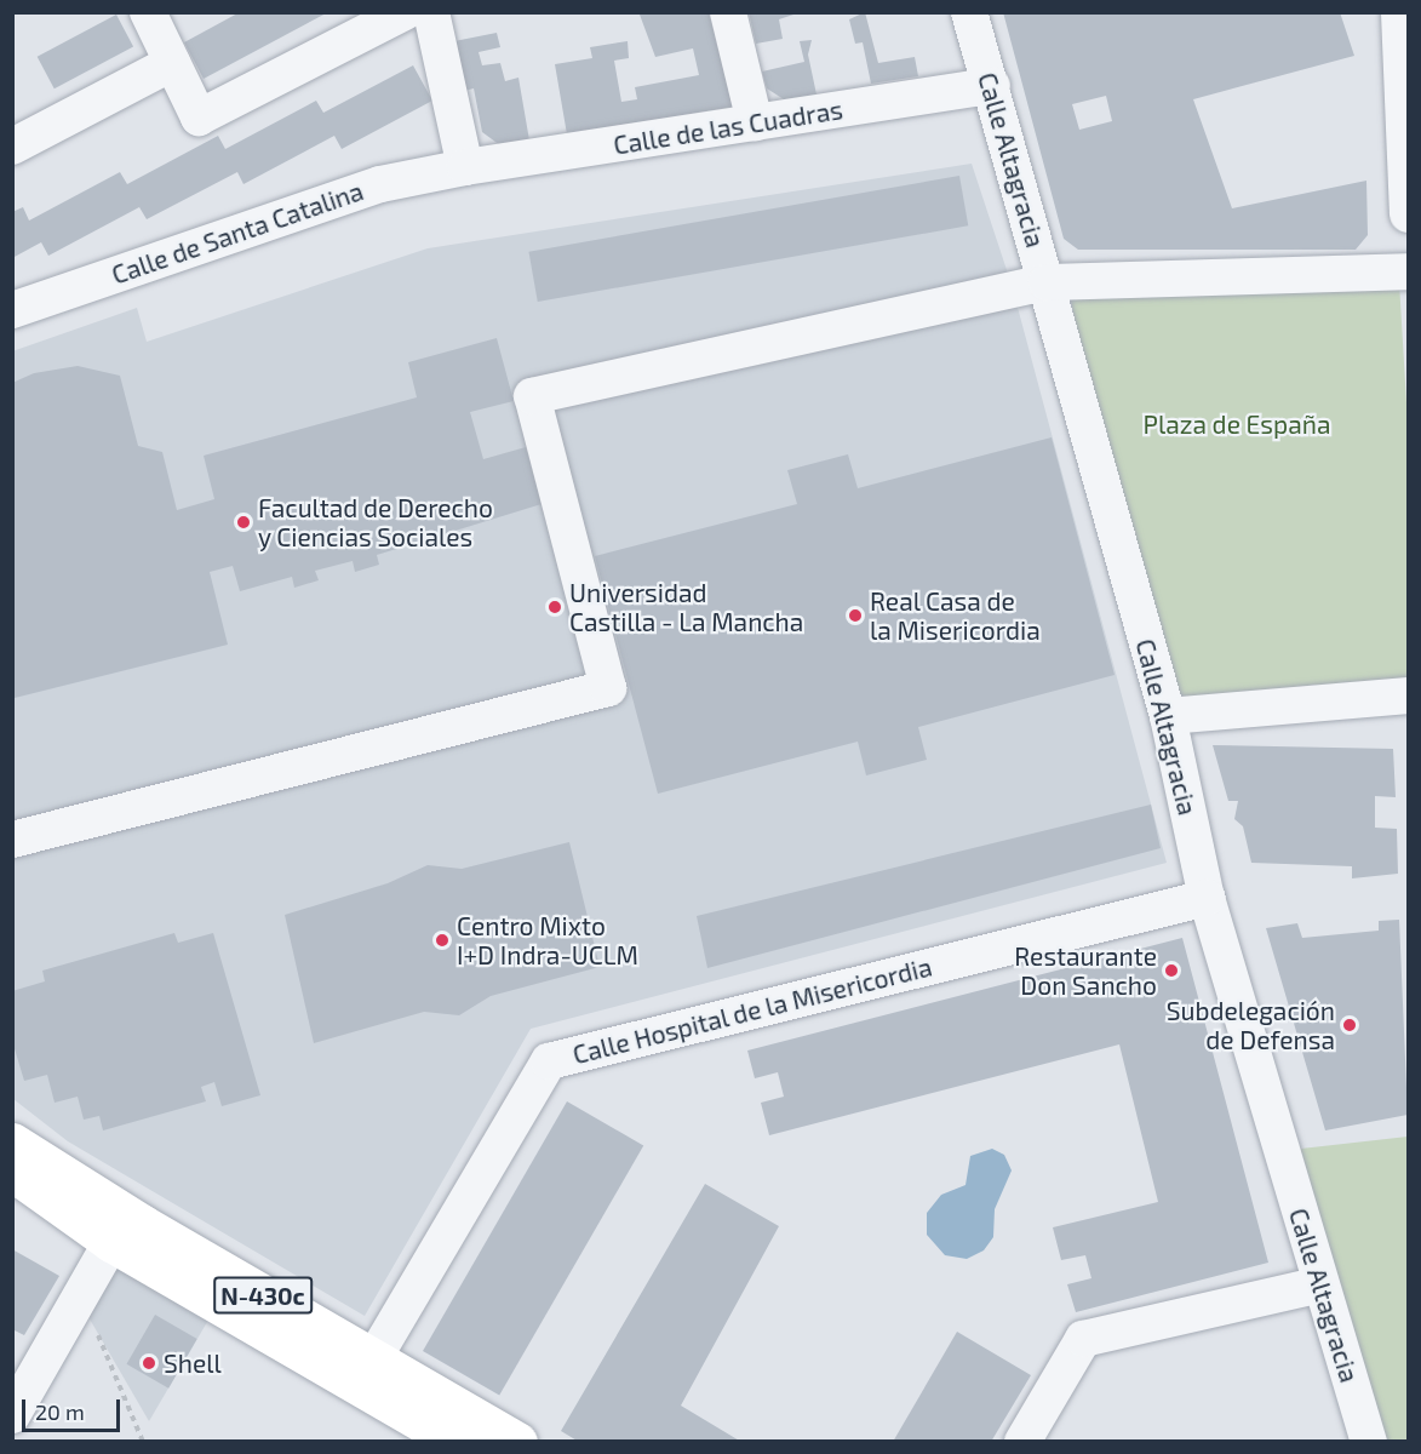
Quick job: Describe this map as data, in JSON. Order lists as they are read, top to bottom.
{
  "streets": {
    "highway": ["N-430c"],
    "street": [
      "Calle de las Cuadras",
      "Calle Altagracia",
      "Calle de Santa Catalina",
      "Calle Hospital de la Misericordia"
    ]
  },
  "crossings": [
    ["Calle de las Cuadras", "Calle Altagracia"],
    ["Calle de las Cuadras", "Calle de Santa Catalina"],
    ["Calle Altagracia", "Calle Hospital de la Misericordia"],
    ["Calle Hospital de la Misericordia", "N-430c"]
  ],
  "parks": ["Plaza de España"],
  "places": [
    "Facultad de Derecho y Ciencias Sociales",
    "Universidad Castilla - La Mancha",
    "Real Casa de la Misericordia",
    "Centro Mixto I+D Indra-UCLM",
    "Restaurante Don Sancho",
    "Subdelegación de Defensa",
    "Shell"
  ],
  "scale_bar": "20 m"
}
